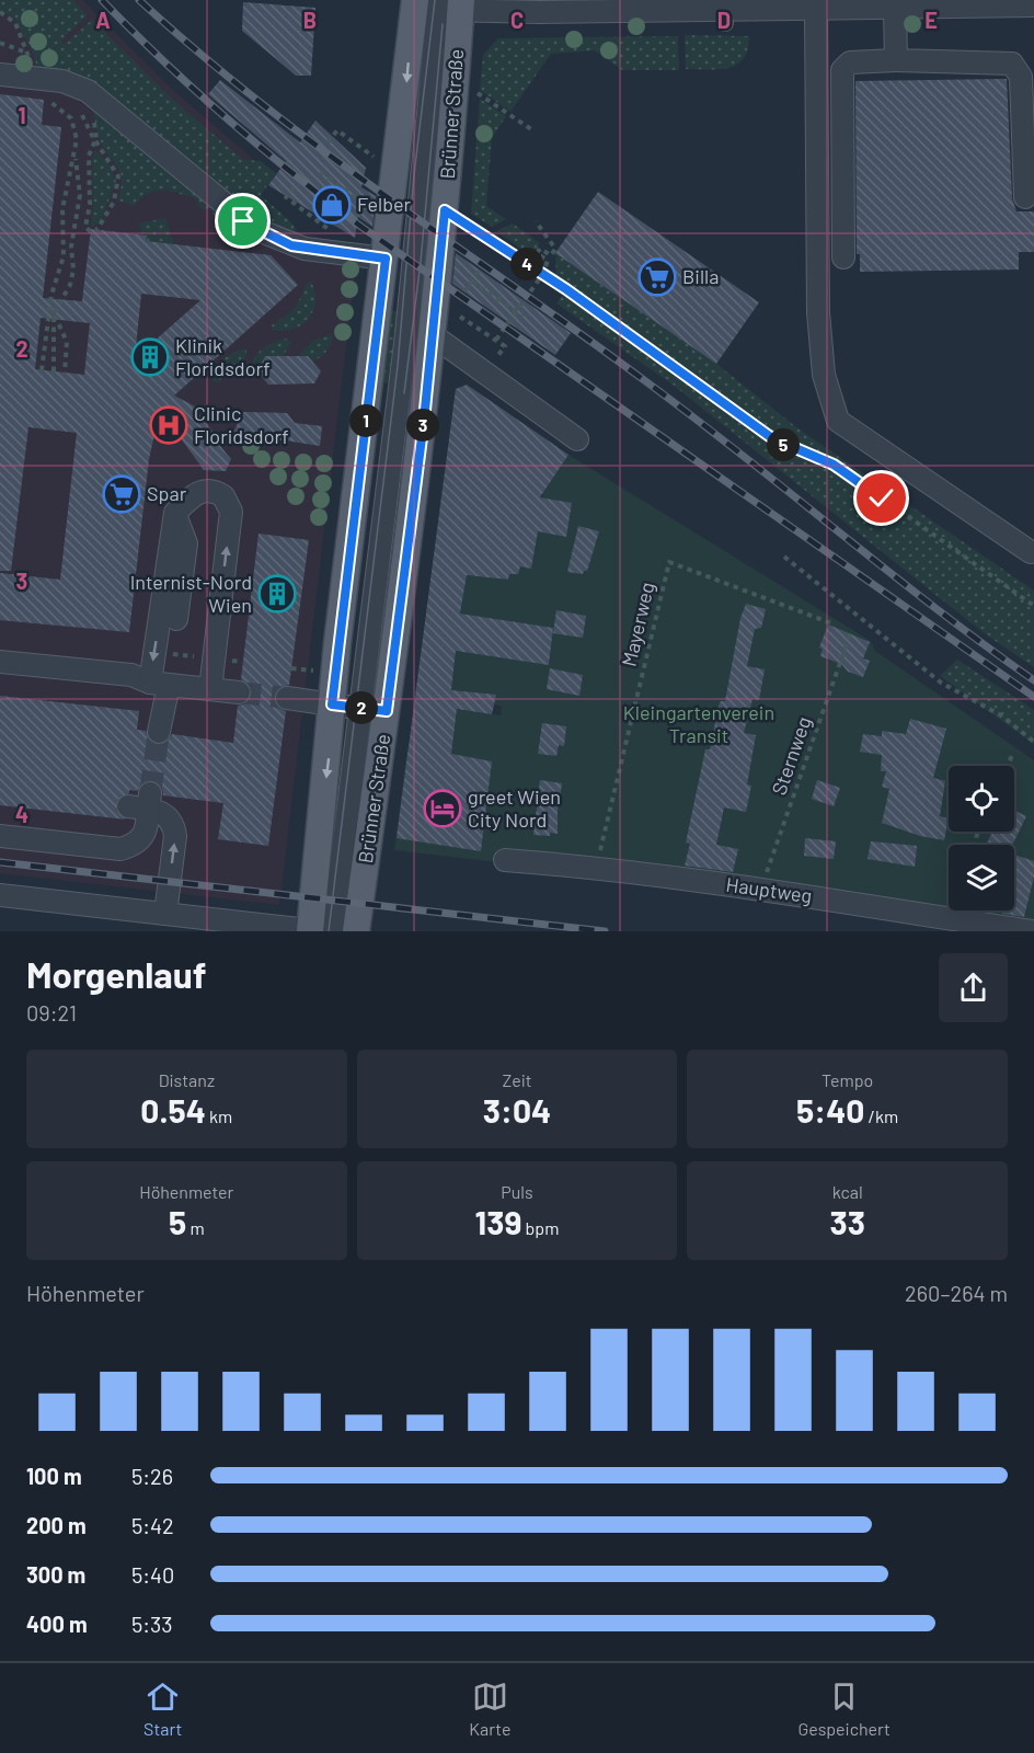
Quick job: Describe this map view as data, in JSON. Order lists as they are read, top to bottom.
{
  "streets": {
    "main road": ["Brünner Straße"],
    "street": ["Hauptweg"],
    "path": ["Mayerweg", "Sternweg"]
  },
  "crossings": [
    ["Mayerweg", "Hauptweg"],
    ["Sternweg", "Hauptweg"]
  ],
  "parks": ["Kleingartenverein Transit"],
  "places": {
    "shop": ["Felber"],
    "supermarket": ["Billa", "Spar"],
    "building": ["Klinik Floridsdorf", "Internist-Nord Wien"],
    "hospital": ["Clinic Floridsdorf"],
    "hotel": ["greet Wien City Nord"]
  },
  "page": {
    "pins": [
      "4",
      "1",
      "3",
      "5",
      "2"
    ],
    "heading": ["Morgenlauf", "09:21"],
    "stats": [
      ["Distanz", "0.54 km"],
      ["Zeit", "3:04"],
      ["Tempo", "5:40 /km"],
      ["Höhenmeter", "5 m"],
      ["Puls", "139 bpm"],
      ["kcal", "33"]
    ],
    "chart": ["Höhenmeter", "260–264 m"],
    "list": [
      {
        "name": "100 m",
        "note": "5:26"
      },
      {
        "name": "200 m",
        "note": "5:42"
      },
      {
        "name": "300 m",
        "note": "5:40"
      },
      {
        "name": "400 m",
        "note": "5:33"
      }
    ],
    "tabs": ["Start", "Karte", "Gespeichert"]
  },
  "grid": {
    "columns": [
      "A",
      "B",
      "C",
      "D",
      "E"
    ],
    "rows": [
      "1",
      "2",
      "3",
      "4"
    ]
  }
}
